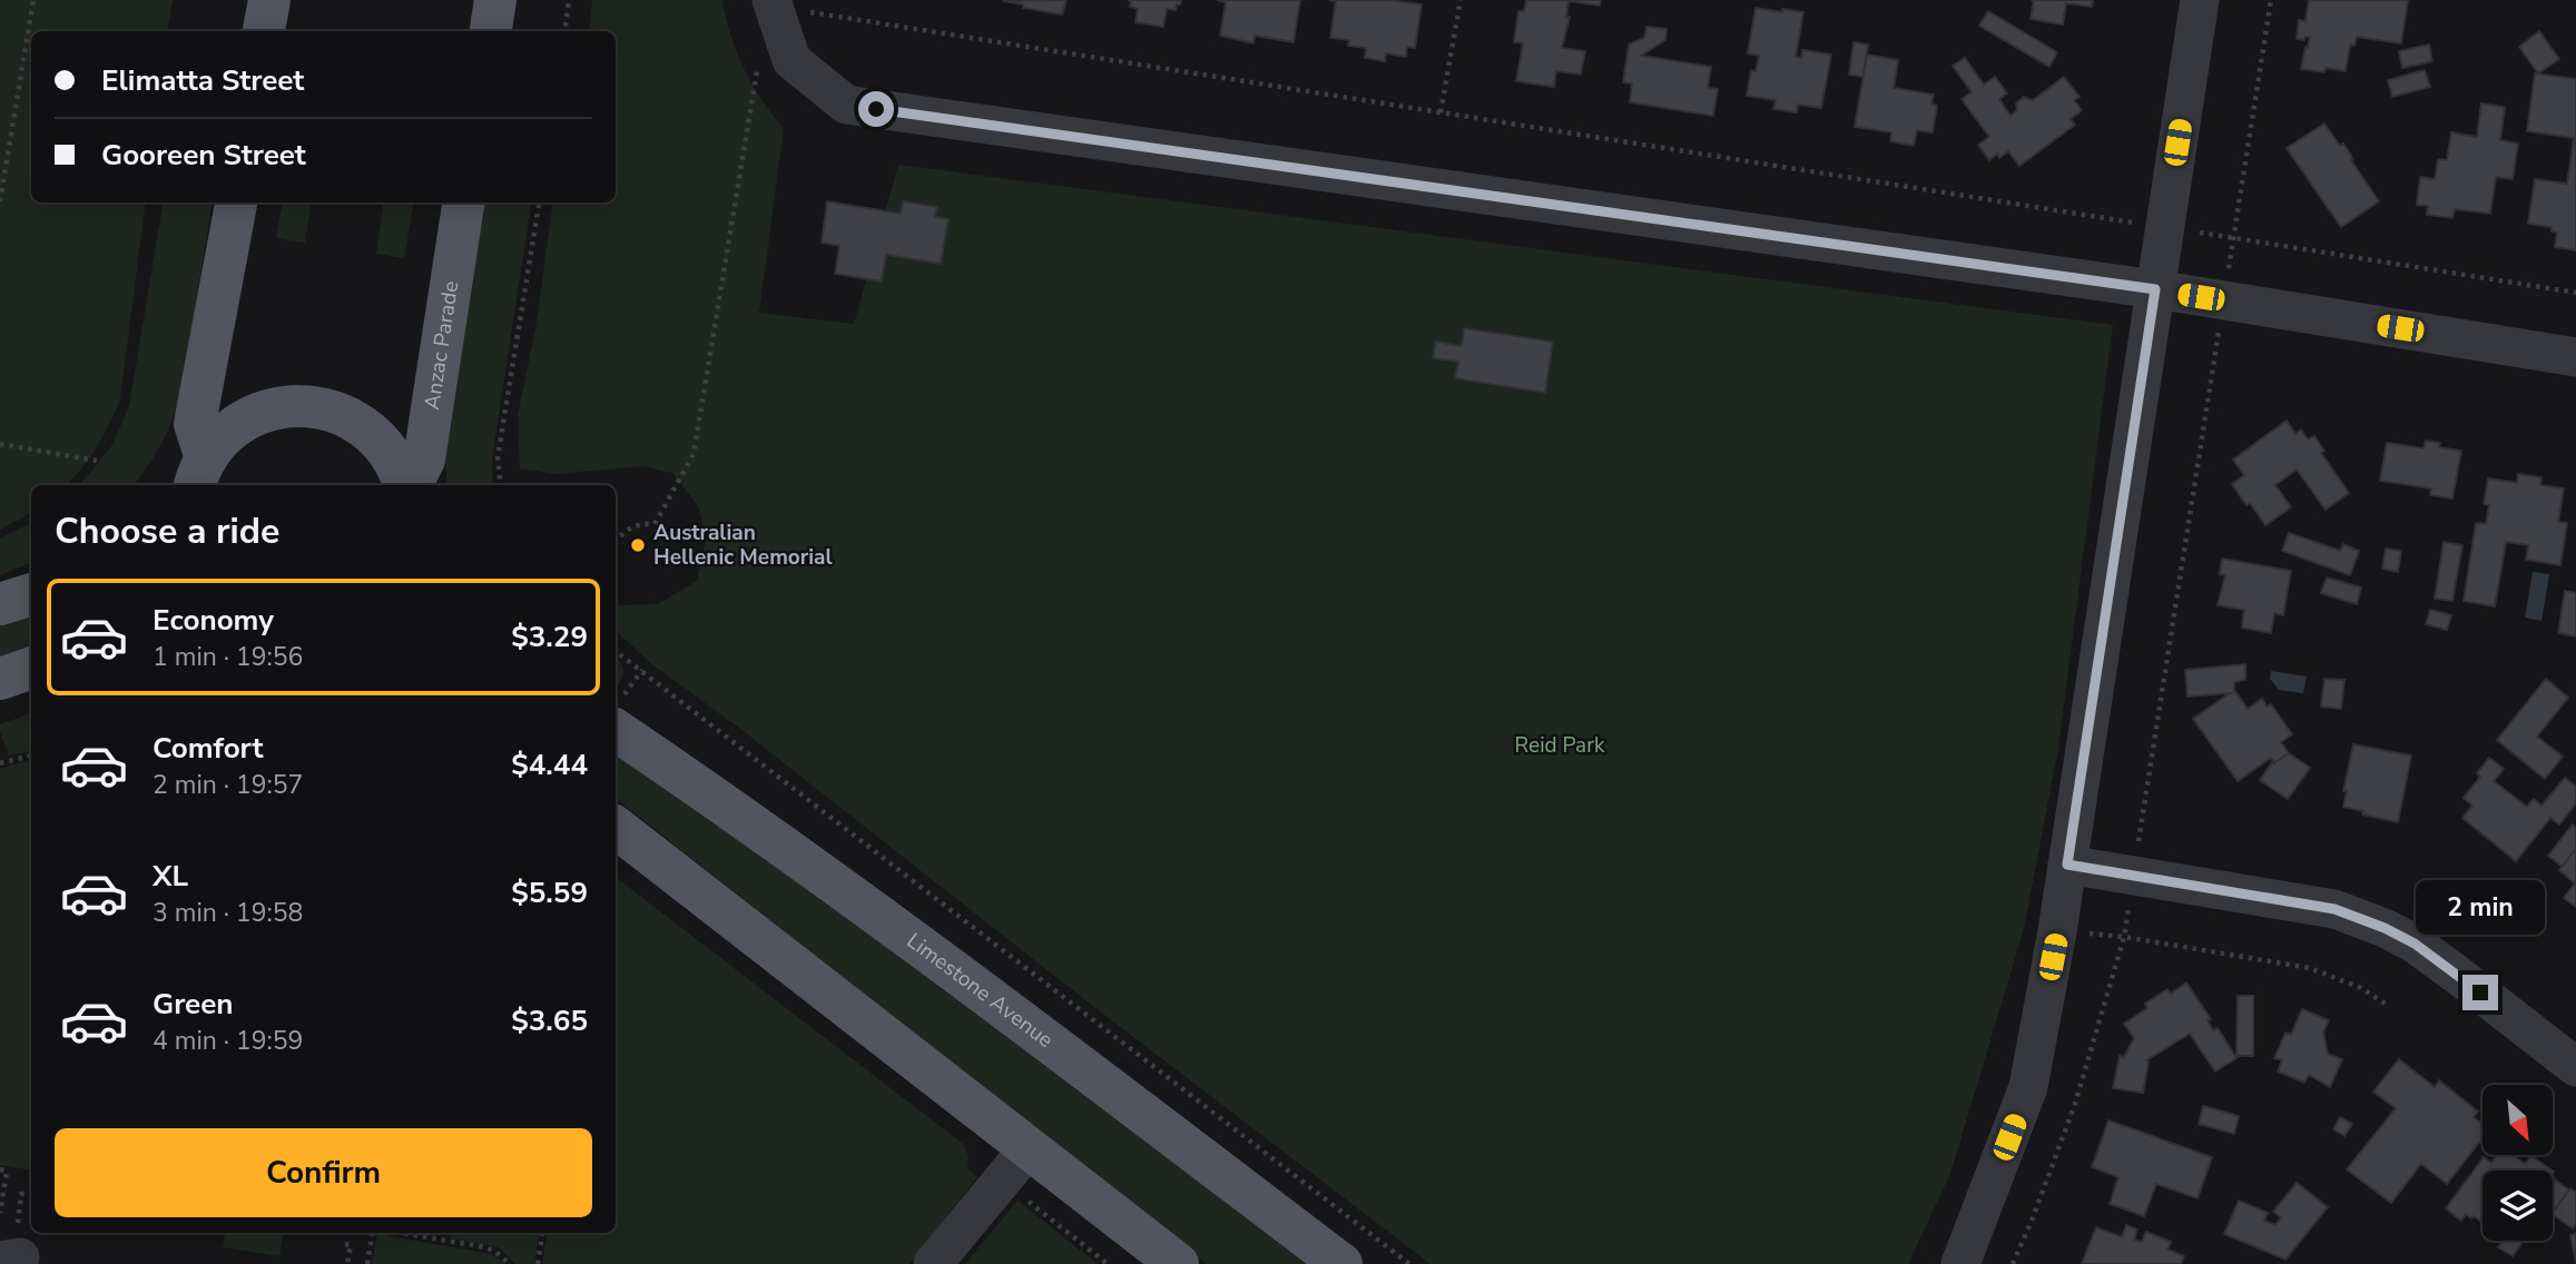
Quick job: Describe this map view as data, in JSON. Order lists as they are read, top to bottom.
{
  "streets": {
    "main road": ["Anzac Parade", "Limestone Avenue"]
  },
  "parks": ["Reid Park"],
  "places": ["Australian Hellenic Memorial"],
  "north": "bottom right",
  "page": {
    "banner": ["Elimatta Street", "Gooreen Street"],
    "heading": "Choose a ride",
    "list": [
      {
        "name": "Economy",
        "note": "1 min · 19:56",
        "value": "$3.29"
      },
      {
        "name": "Comfort",
        "note": "2 min · 19:57",
        "value": "$4.44"
      },
      {
        "name": "XL",
        "note": "3 min · 19:58",
        "value": "$5.59"
      },
      {
        "name": "Green",
        "note": "4 min · 19:59",
        "value": "$3.65"
      }
    ],
    "bubble": "2 min",
    "buttons": "Confirm"
  }
}
